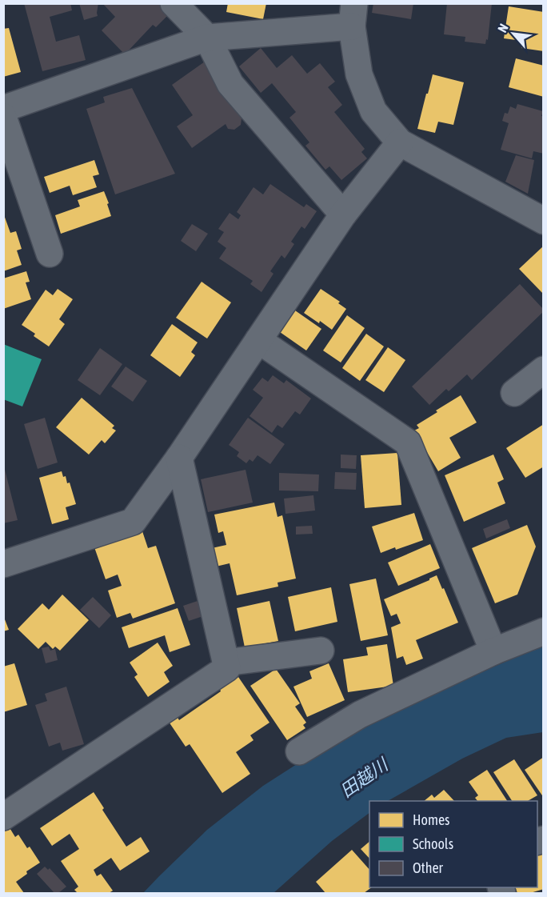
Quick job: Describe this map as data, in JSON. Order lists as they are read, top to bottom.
{
  "water": ["田越川"],
  "legend": ["Homes", "Schools", "Other"],
  "north": "top left"
}
